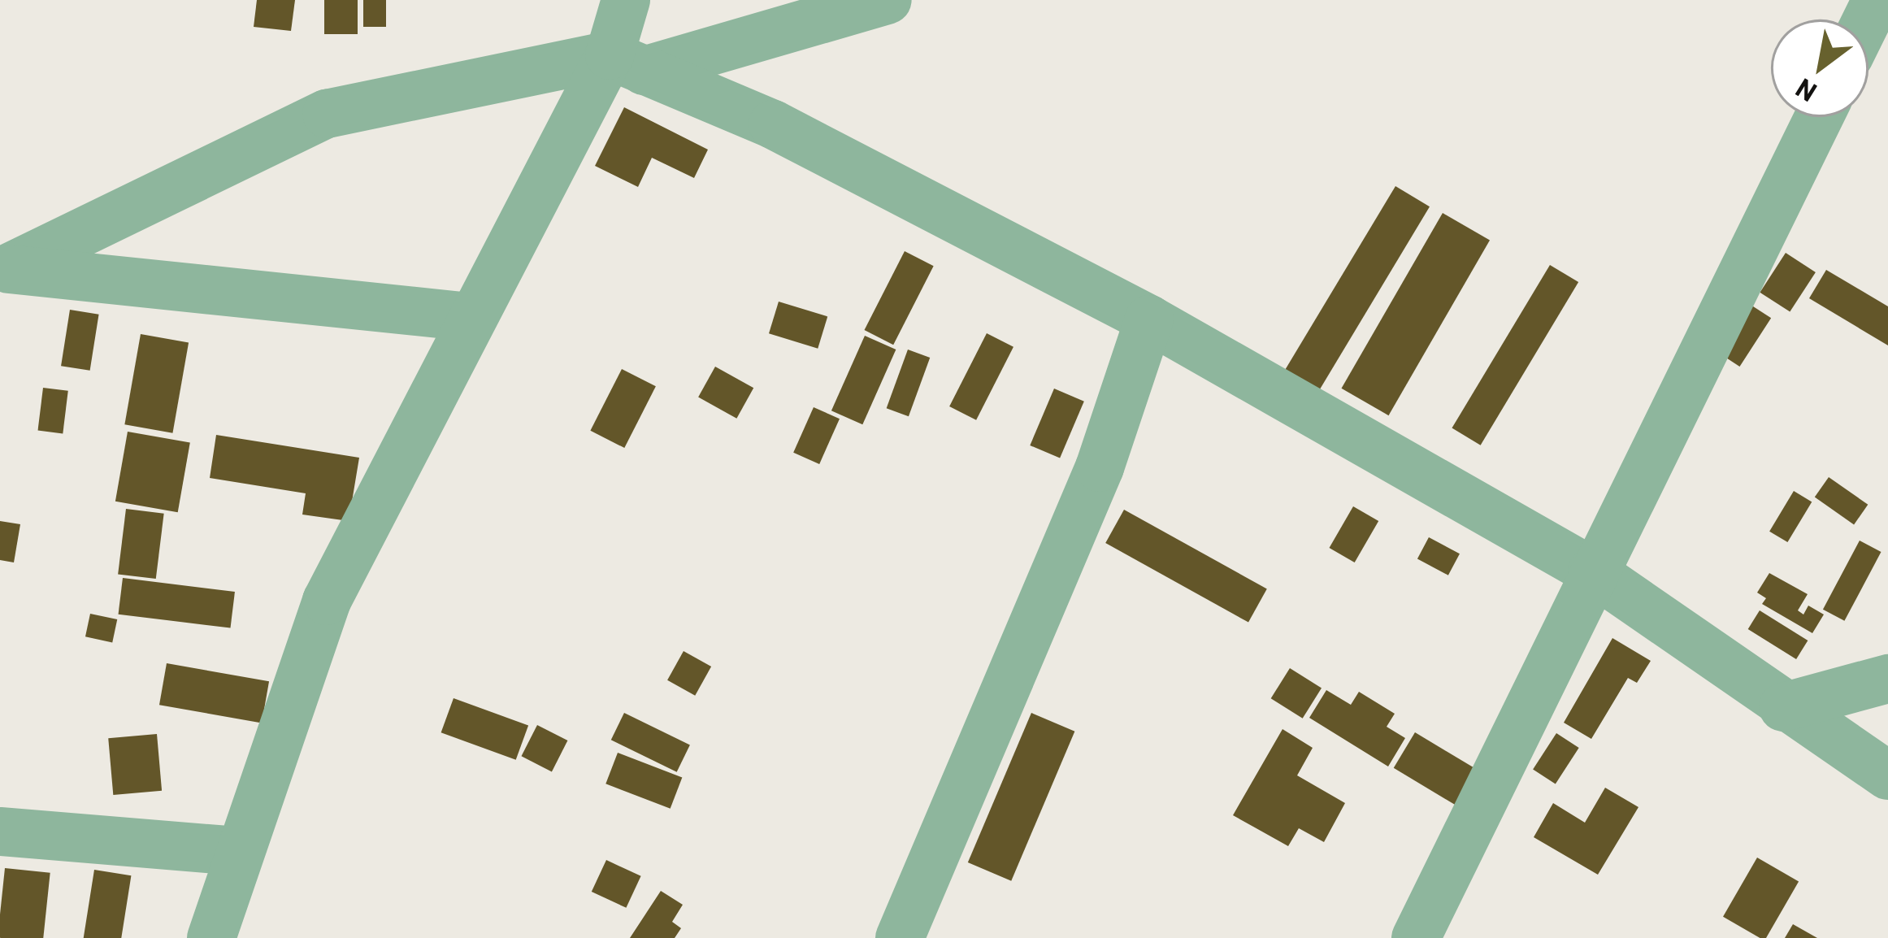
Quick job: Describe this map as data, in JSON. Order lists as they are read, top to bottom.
{
  "north": "bottom left"
}
